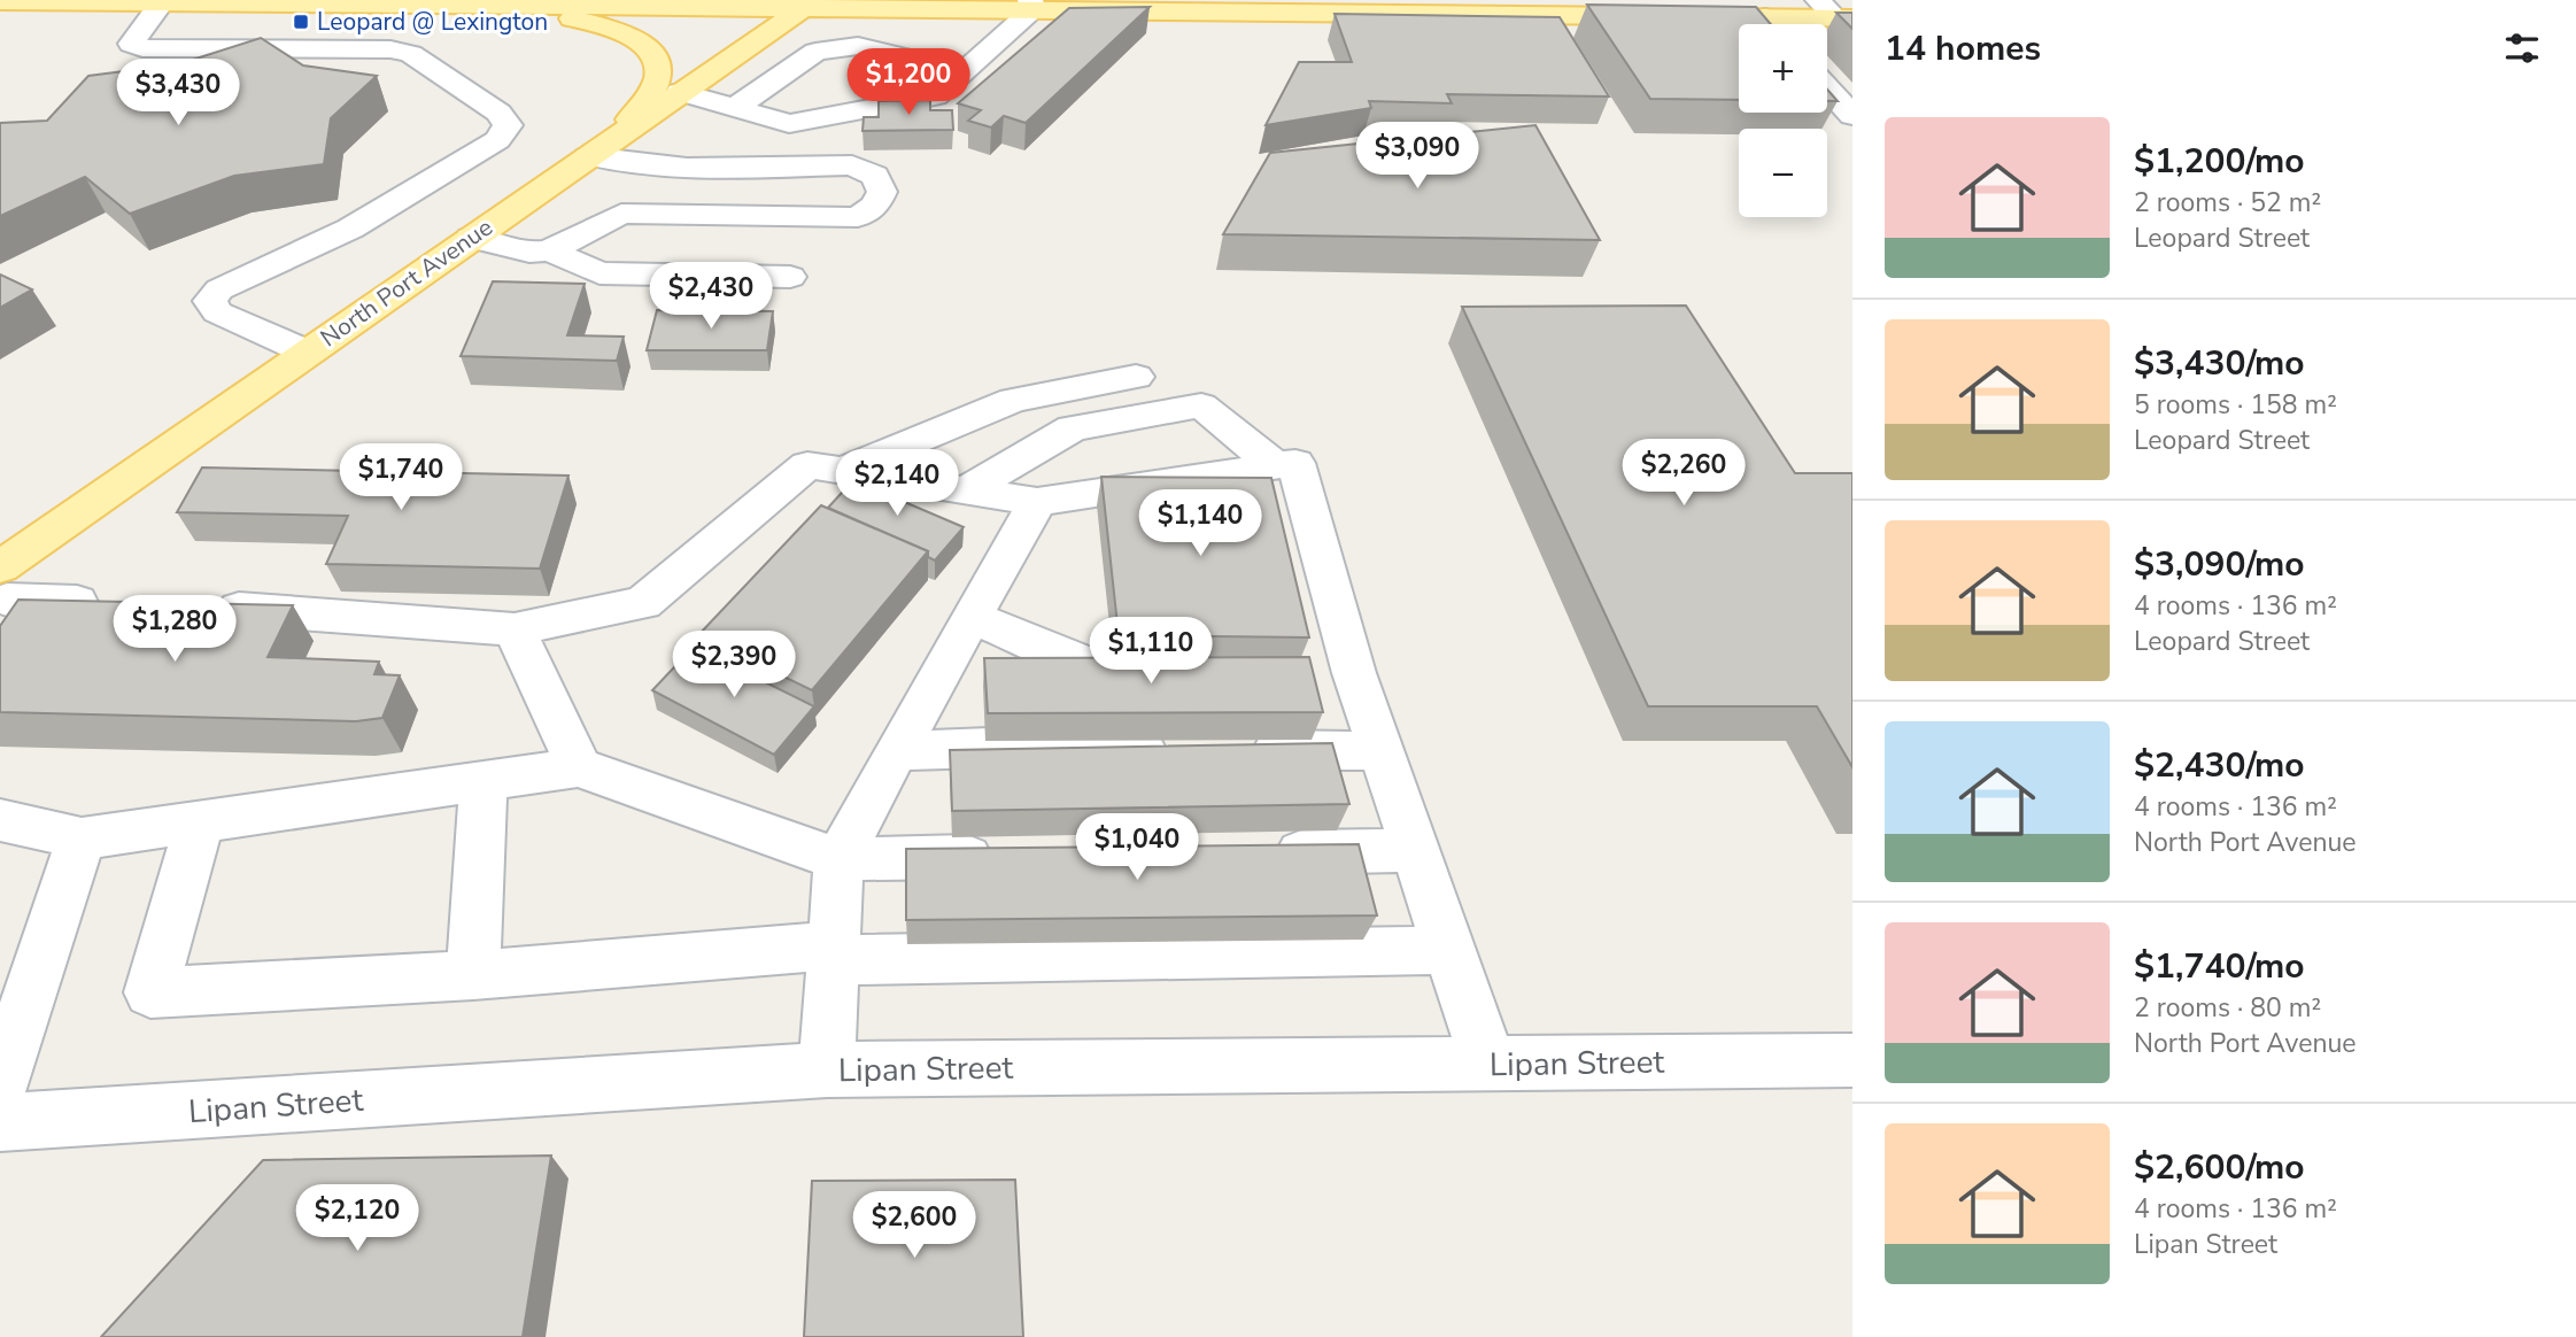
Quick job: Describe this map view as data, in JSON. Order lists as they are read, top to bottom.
{
  "streets": {
    "main road": ["North Port Avenue"],
    "street": ["Lipan Street"]
  },
  "places": {
    "transit": ["Leopard @ Lexington"]
  },
  "page": {
    "heading": "14 homes",
    "map_buttons": ["+", "−"],
    "price": [
      "$1,200",
      "$3,430",
      "$3,090",
      "$2,430",
      "$2,260",
      "$1,740",
      "$2,140",
      "$1,140",
      "$1,280",
      "$1,110",
      "$2,390",
      "$1,040",
      "$2,120",
      "$2,600"
    ],
    "list": [
      {
        "name": "$1,200/mo",
        "note": "2 rooms · 52 m² · Leopard Street"
      },
      {
        "name": "$3,430/mo",
        "note": "5 rooms · 158 m² · Leopard Street"
      },
      {
        "name": "$3,090/mo",
        "note": "4 rooms · 136 m² · Leopard Street"
      },
      {
        "name": "$2,430/mo",
        "note": "4 rooms · 136 m² · North Port Avenue"
      },
      {
        "name": "$1,740/mo",
        "note": "2 rooms · 80 m² · North Port Avenue"
      },
      {
        "name": "$2,600/mo",
        "note": "4 rooms · 136 m² · Lipan Street"
      }
    ]
  }
}
